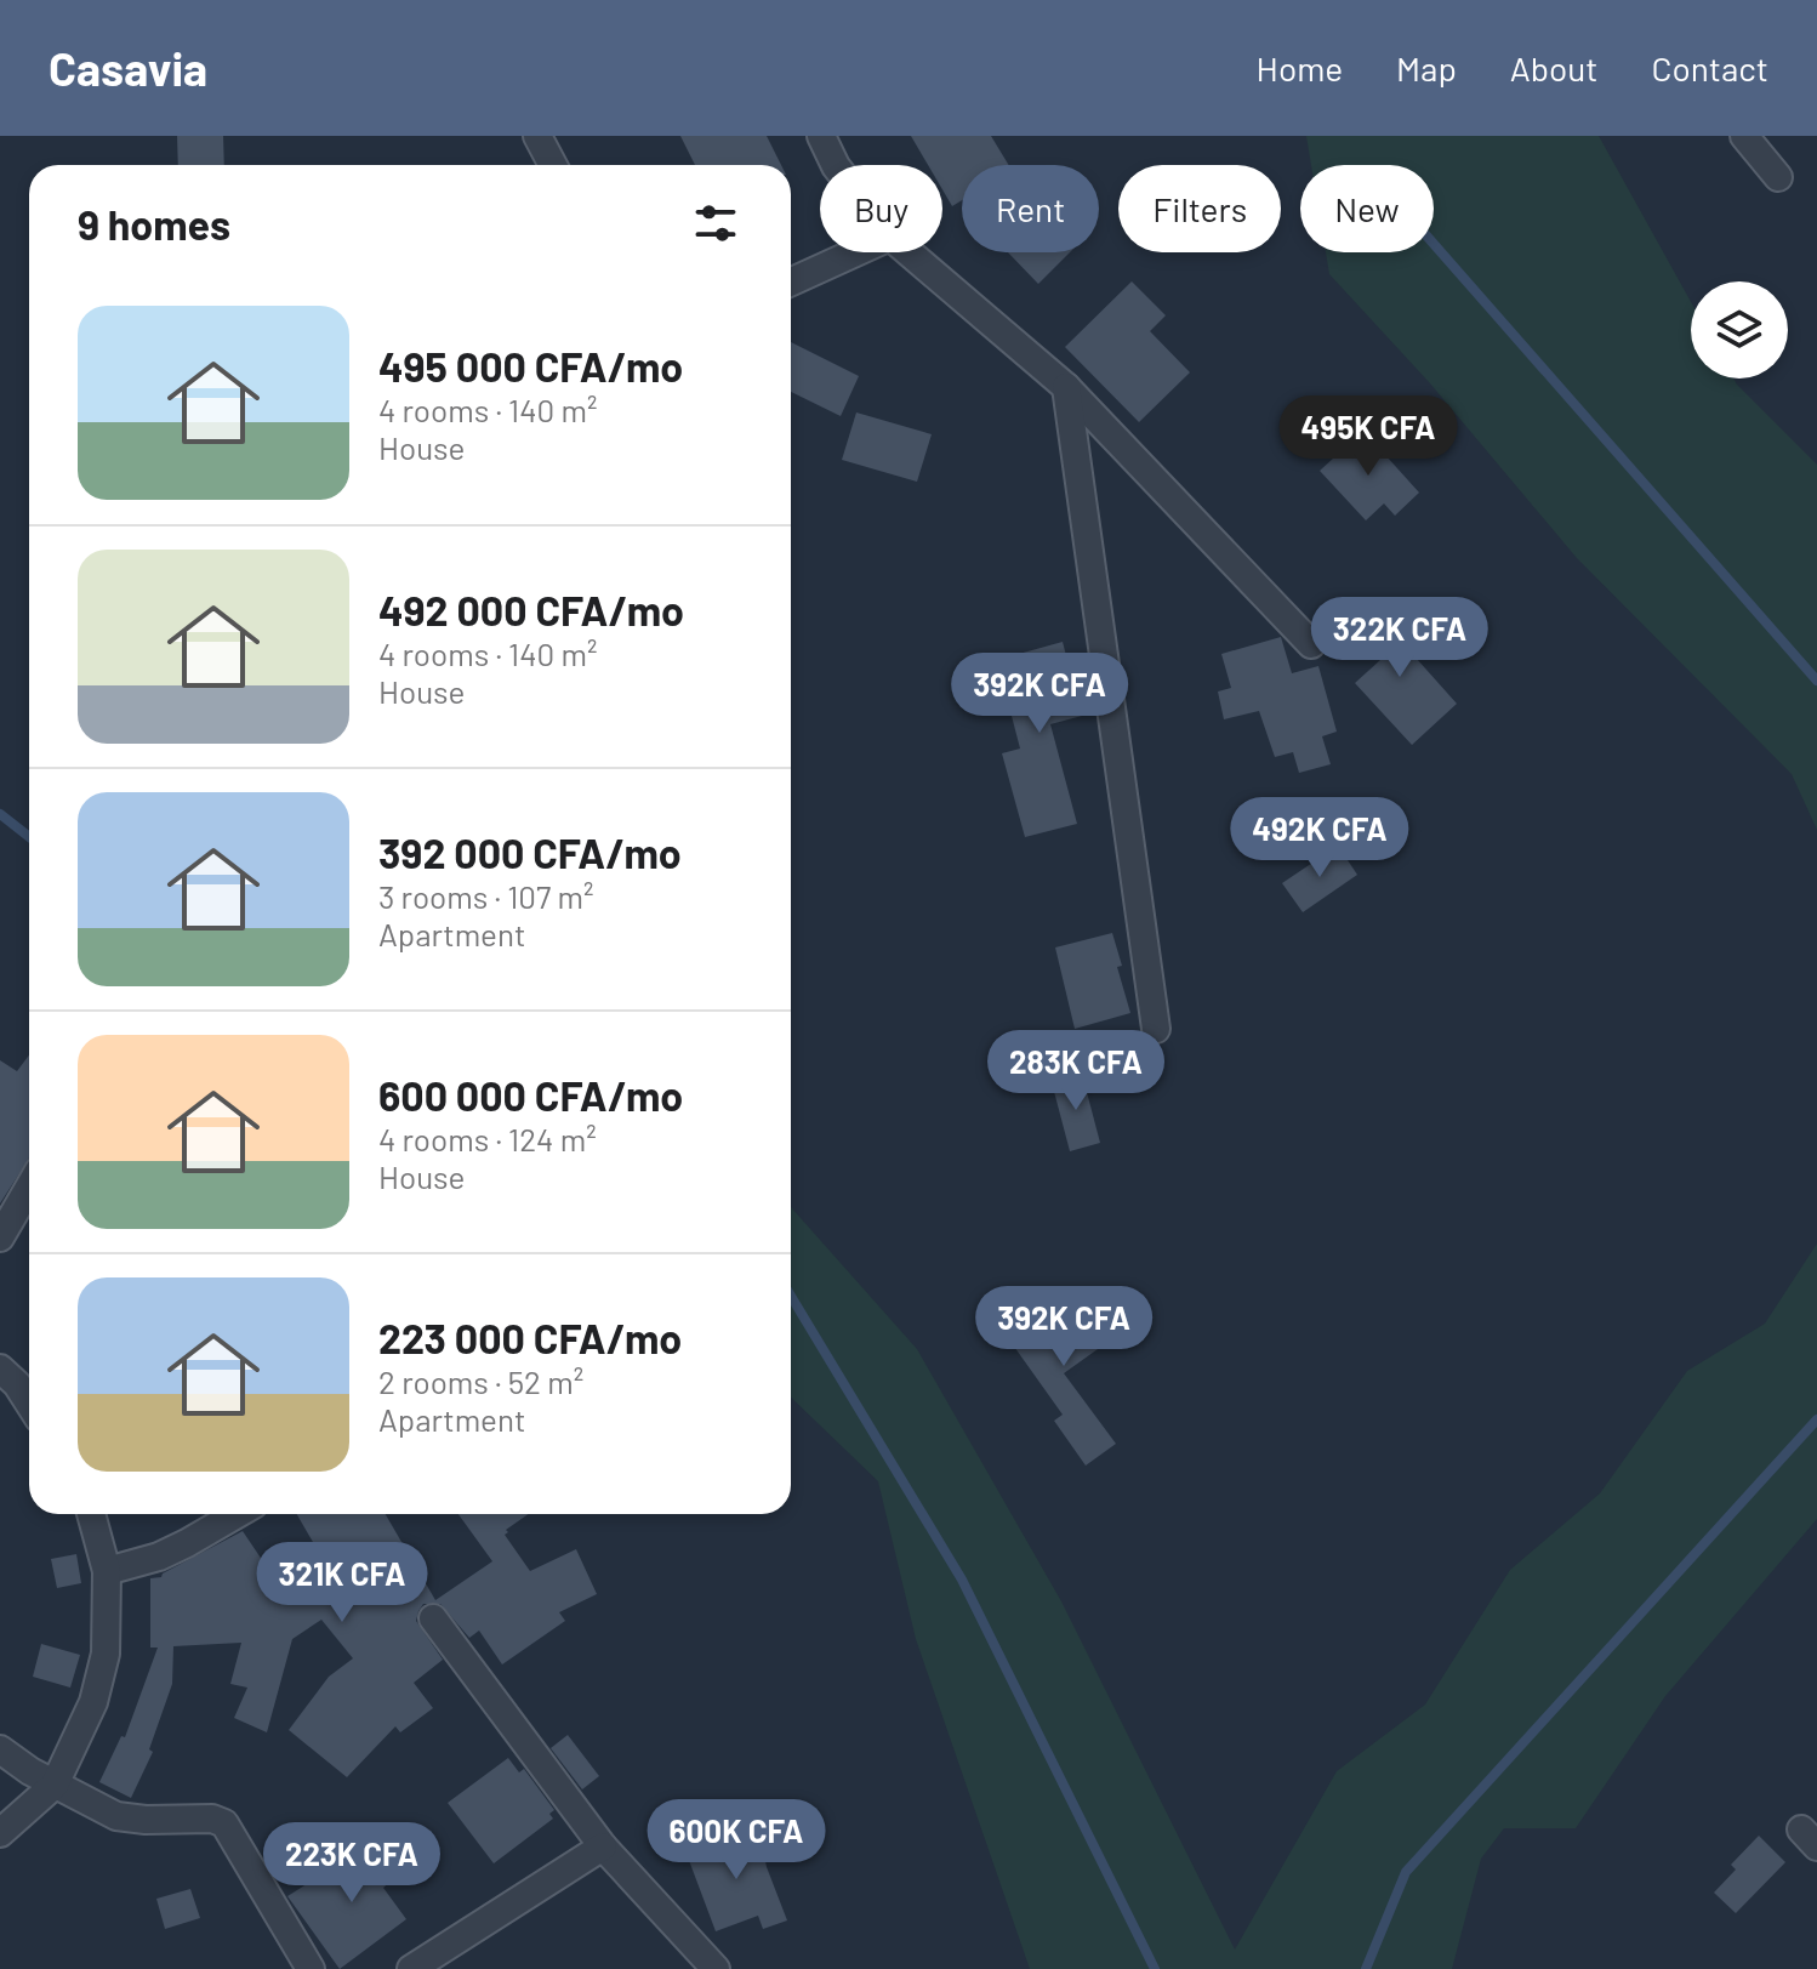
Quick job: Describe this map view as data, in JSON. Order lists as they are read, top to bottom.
{
  "page": {
    "header": "Casavia",
    "nav": [
      "Home",
      "Map",
      "About",
      "Contact"
    ],
    "chip": [
      "Buy",
      "Rent",
      "Filters",
      "New"
    ],
    "heading": "9 homes",
    "list": [
      {
        "name": "495 000 CFA/mo",
        "note": "4 rooms · 140 m² · House"
      },
      {
        "name": "492 000 CFA/mo",
        "note": "4 rooms · 140 m² · House"
      },
      {
        "name": "392 000 CFA/mo",
        "note": "3 rooms · 107 m² · Apartment"
      },
      {
        "name": "600 000 CFA/mo",
        "note": "4 rooms · 124 m² · House"
      },
      {
        "name": "223 000 CFA/mo",
        "note": "2 rooms · 52 m² · Apartment"
      }
    ],
    "price": [
      "495K CFA",
      "322K CFA",
      "392K CFA",
      "492K CFA",
      "283K CFA",
      "392K CFA",
      "321K CFA",
      "600K CFA",
      "223K CFA"
    ]
  }
}
